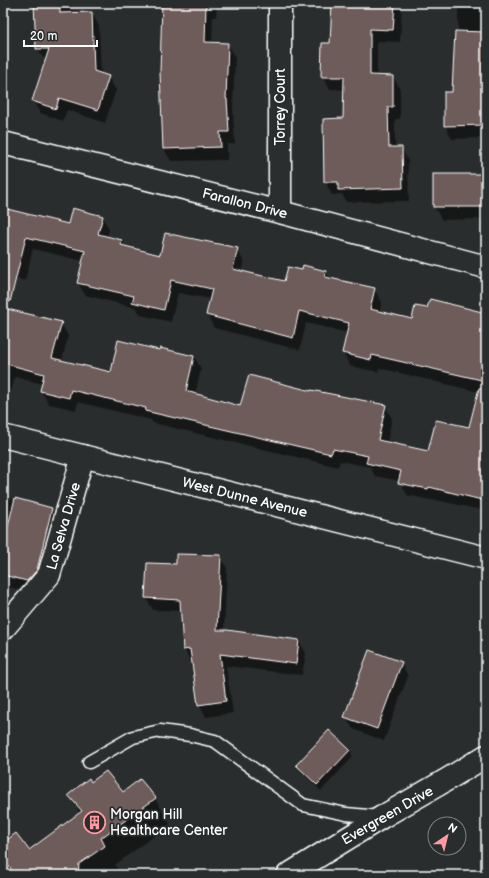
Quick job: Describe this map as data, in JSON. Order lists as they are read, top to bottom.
{
  "streets": {
    "street": [
      "Torrey Court",
      "Farallon Drive",
      "West Dunne Avenue",
      "La Selva Drive",
      "Evergreen Drive"
    ]
  },
  "crossings": [
    ["Torrey Court", "Farallon Drive"],
    ["West Dunne Avenue", "La Selva Drive"]
  ],
  "places": {
    "building": ["Morgan Hill Healthcare Center"]
  },
  "scale_bar": "20 m",
  "north": "top right"
}
